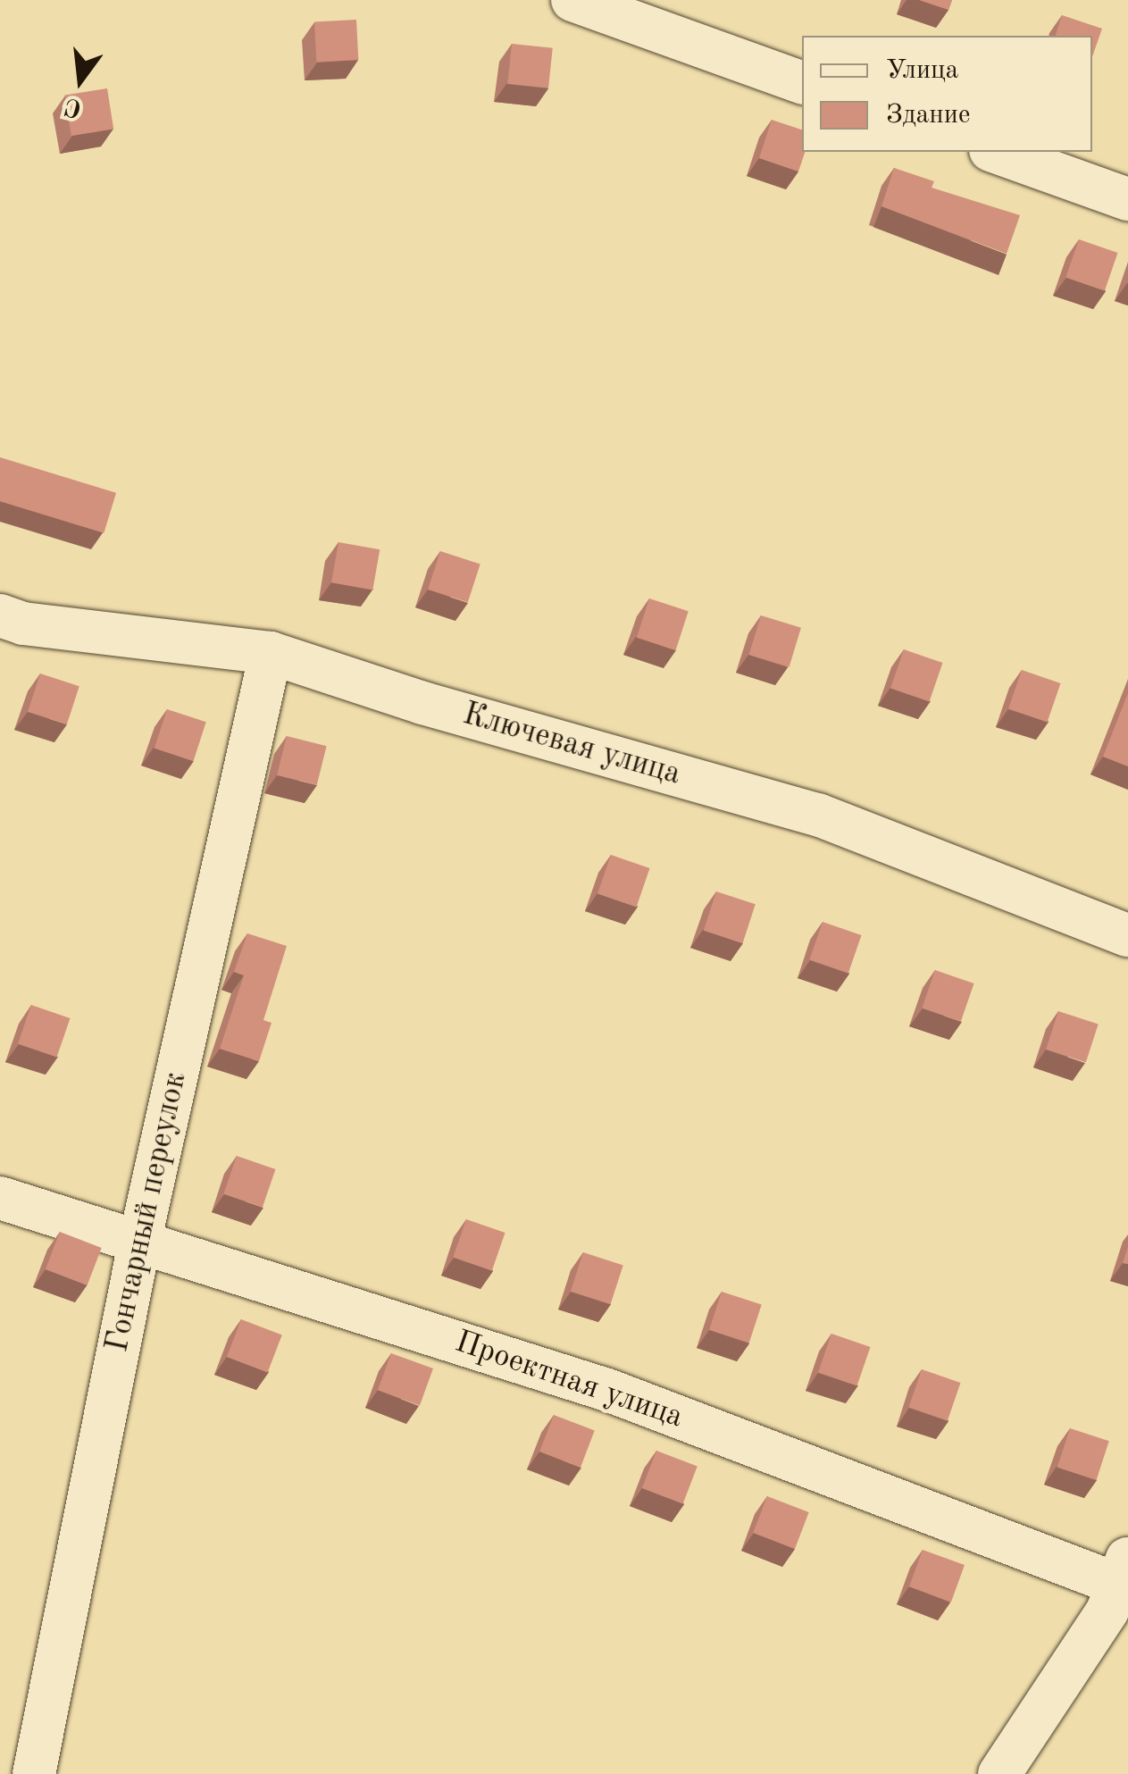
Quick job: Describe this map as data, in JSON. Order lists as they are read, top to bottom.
{
  "streets": {
    "street": ["Ключевая улица", "Гончарный переулок", "Проектная улица"]
  },
  "crossings": [
    ["Ключевая улица", "Гончарный переулок"],
    ["Гончарный переулок", "Проектная улица"]
  ],
  "legend": ["Улица", "Здание"],
  "north": "bottom"
}
